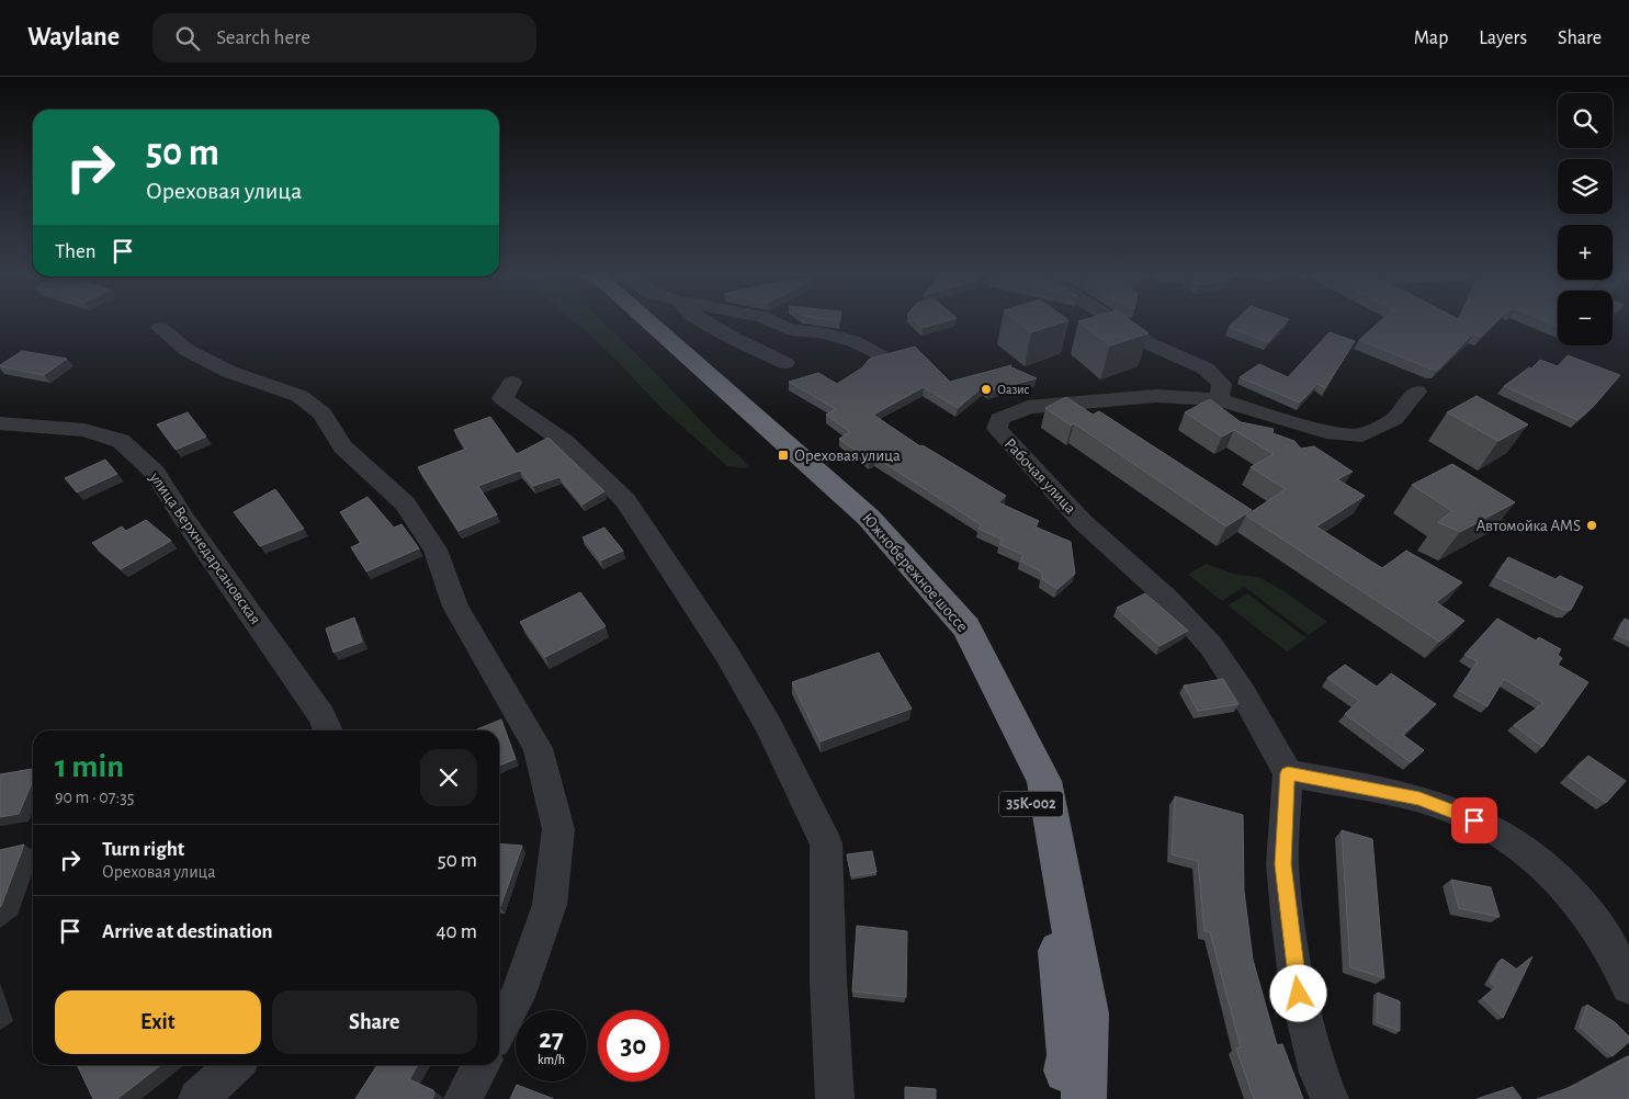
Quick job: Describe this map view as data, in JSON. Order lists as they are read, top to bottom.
{
  "streets": {
    "highway": ["Южнобережное шоссе", "35К-002"],
    "street": ["Рабочая улица", "улица Верхнедарсановская"]
  },
  "places": {
    "other": ["Оазис", "Автомойка AMS"],
    "transit": ["Ореховая улица"]
  },
  "page": {
    "header": "Waylane",
    "search": "Search here",
    "nav": ["Map", "Layers", "Share"],
    "map_buttons": ["+", "−"],
    "turn": ["50 m", "Ореховая улица"],
    "then": "Then",
    "heading": ["1 min", "90 m · 07:35"],
    "list": [
      {
        "name": "Turn right",
        "note": "Ореховая улица",
        "value": "50 m"
      },
      {
        "name": "Arrive at destination",
        "value": "40 m"
      }
    ],
    "buttons": ["Exit", "Share"],
    "speed": "27 km/h",
    "limit": "30"
  }
}
